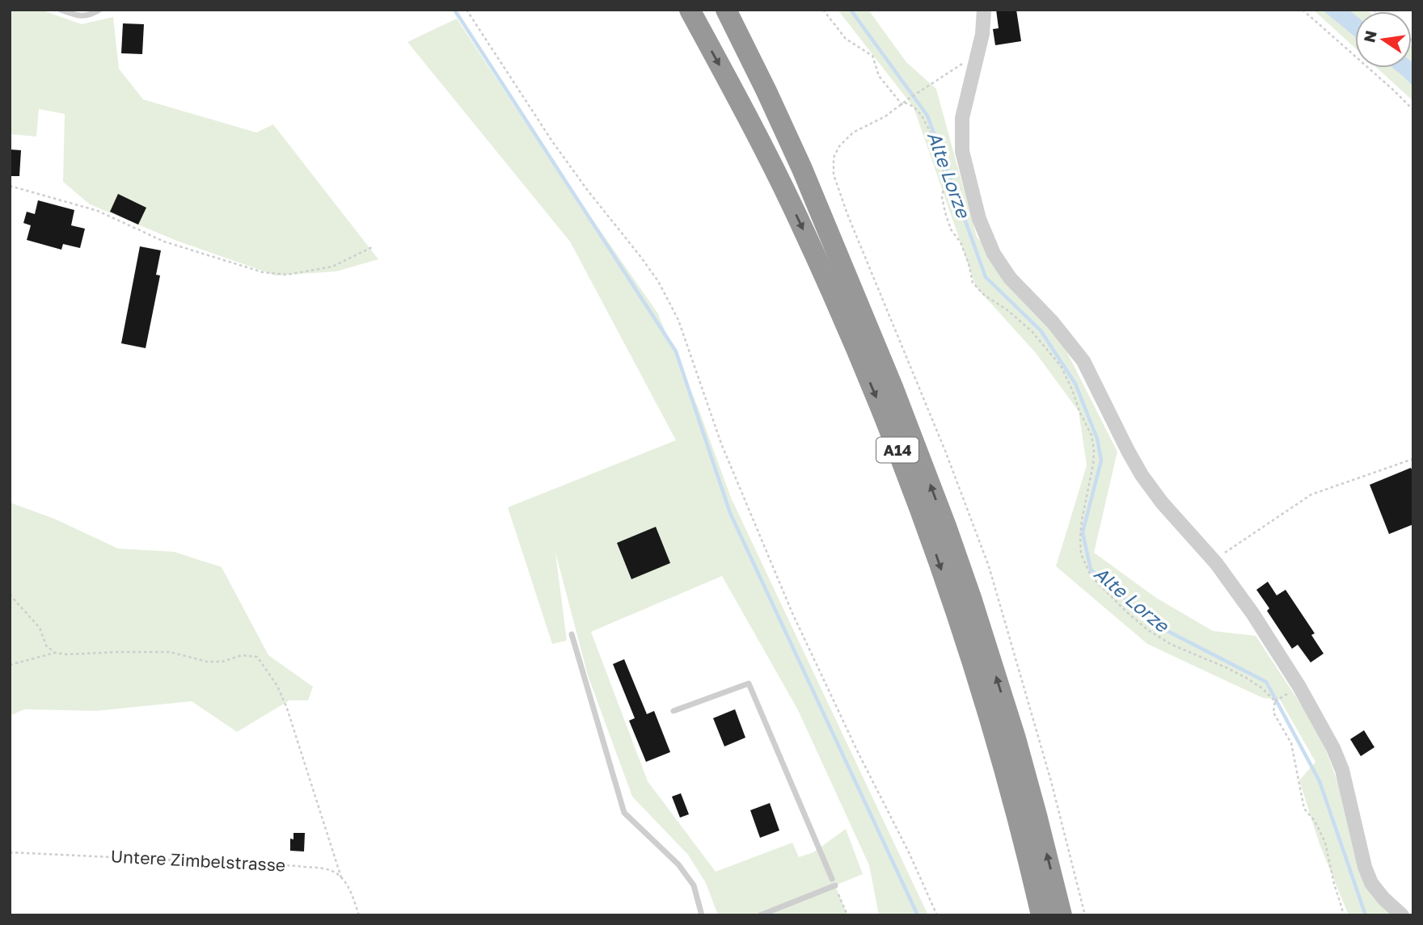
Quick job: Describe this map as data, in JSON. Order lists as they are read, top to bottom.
{
  "streets": {
    "highway": ["A14"],
    "path": ["Untere Zimbelstrasse"]
  },
  "water": ["Alte Lorze"],
  "north": "left"
}
